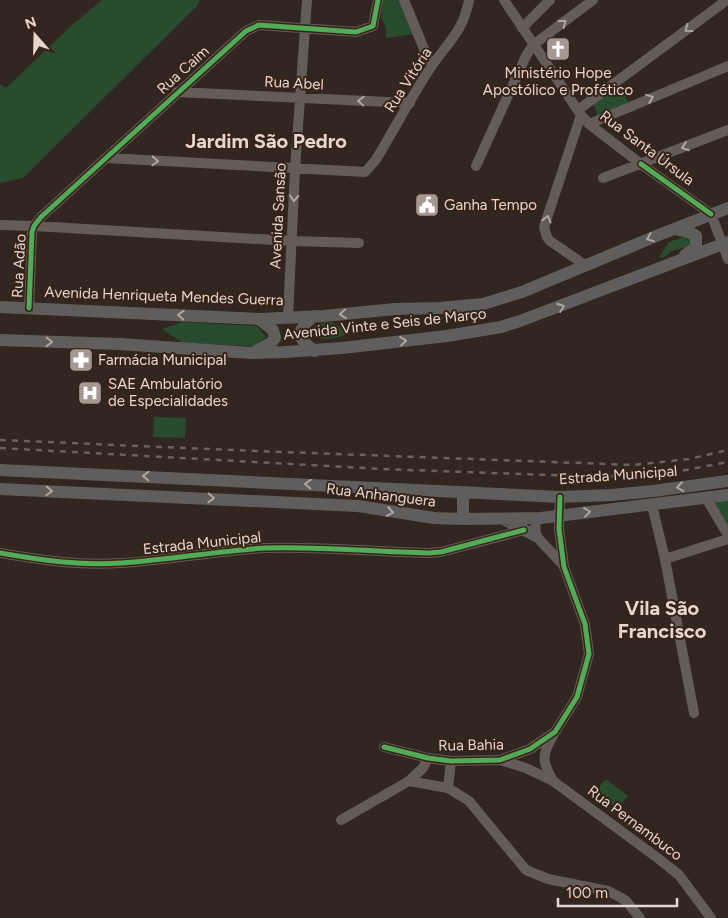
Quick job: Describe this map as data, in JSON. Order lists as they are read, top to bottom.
{
  "streets": {
    "main road": [
      "Avenida Henriqueta Mendes Guerra",
      "Avenida Vinte e Seis de Março",
      "Estrada Municipal",
      "Rua Anhanguera"
    ],
    "street": [
      "Rua Caim",
      "Rua Vitória",
      "Rua Abel",
      "Rua Santa Úrsula",
      "Avenida Sansão",
      "Rua Adão",
      "Rua Bahia",
      "Rua Pernambuco"
    ]
  },
  "crossings": [
    ["Rua Caim", "Rua Abel"],
    ["Rua Caim", "Avenida Sansão"],
    ["Rua Caim", "Rua Adão"],
    ["Rua Vitória", "Rua Abel"],
    ["Rua Vitória", "Avenida Sansão"],
    ["Rua Abel", "Avenida Sansão"],
    ["Rua Santa Úrsula", "Avenida Henriqueta Mendes Guerra"],
    ["Avenida Sansão", "Avenida Henriqueta Mendes Guerra"],
    ["Rua Adão", "Avenida Henriqueta Mendes Guerra"],
    ["Rua Bahia", "Rua Pernambuco"]
  ],
  "one_way": [
    "Rua Abel",
    "Avenida Henriqueta Mendes Guerra",
    "Avenida Vinte e Seis de Março",
    "Estrada Municipal",
    "Rua Anhanguera"
  ],
  "districts": ["Jardim São Pedro", "Vila São Francisco"],
  "places": {
    "church": ["Ministério Hope Apostólico e Profético"],
    "public building": ["Ganha Tempo"],
    "pharmacy": ["Farmácia Municipal"],
    "hospital": ["SAE Ambulatório de Especialidades"]
  },
  "scale_bar": "100 m",
  "north": "top"
}
